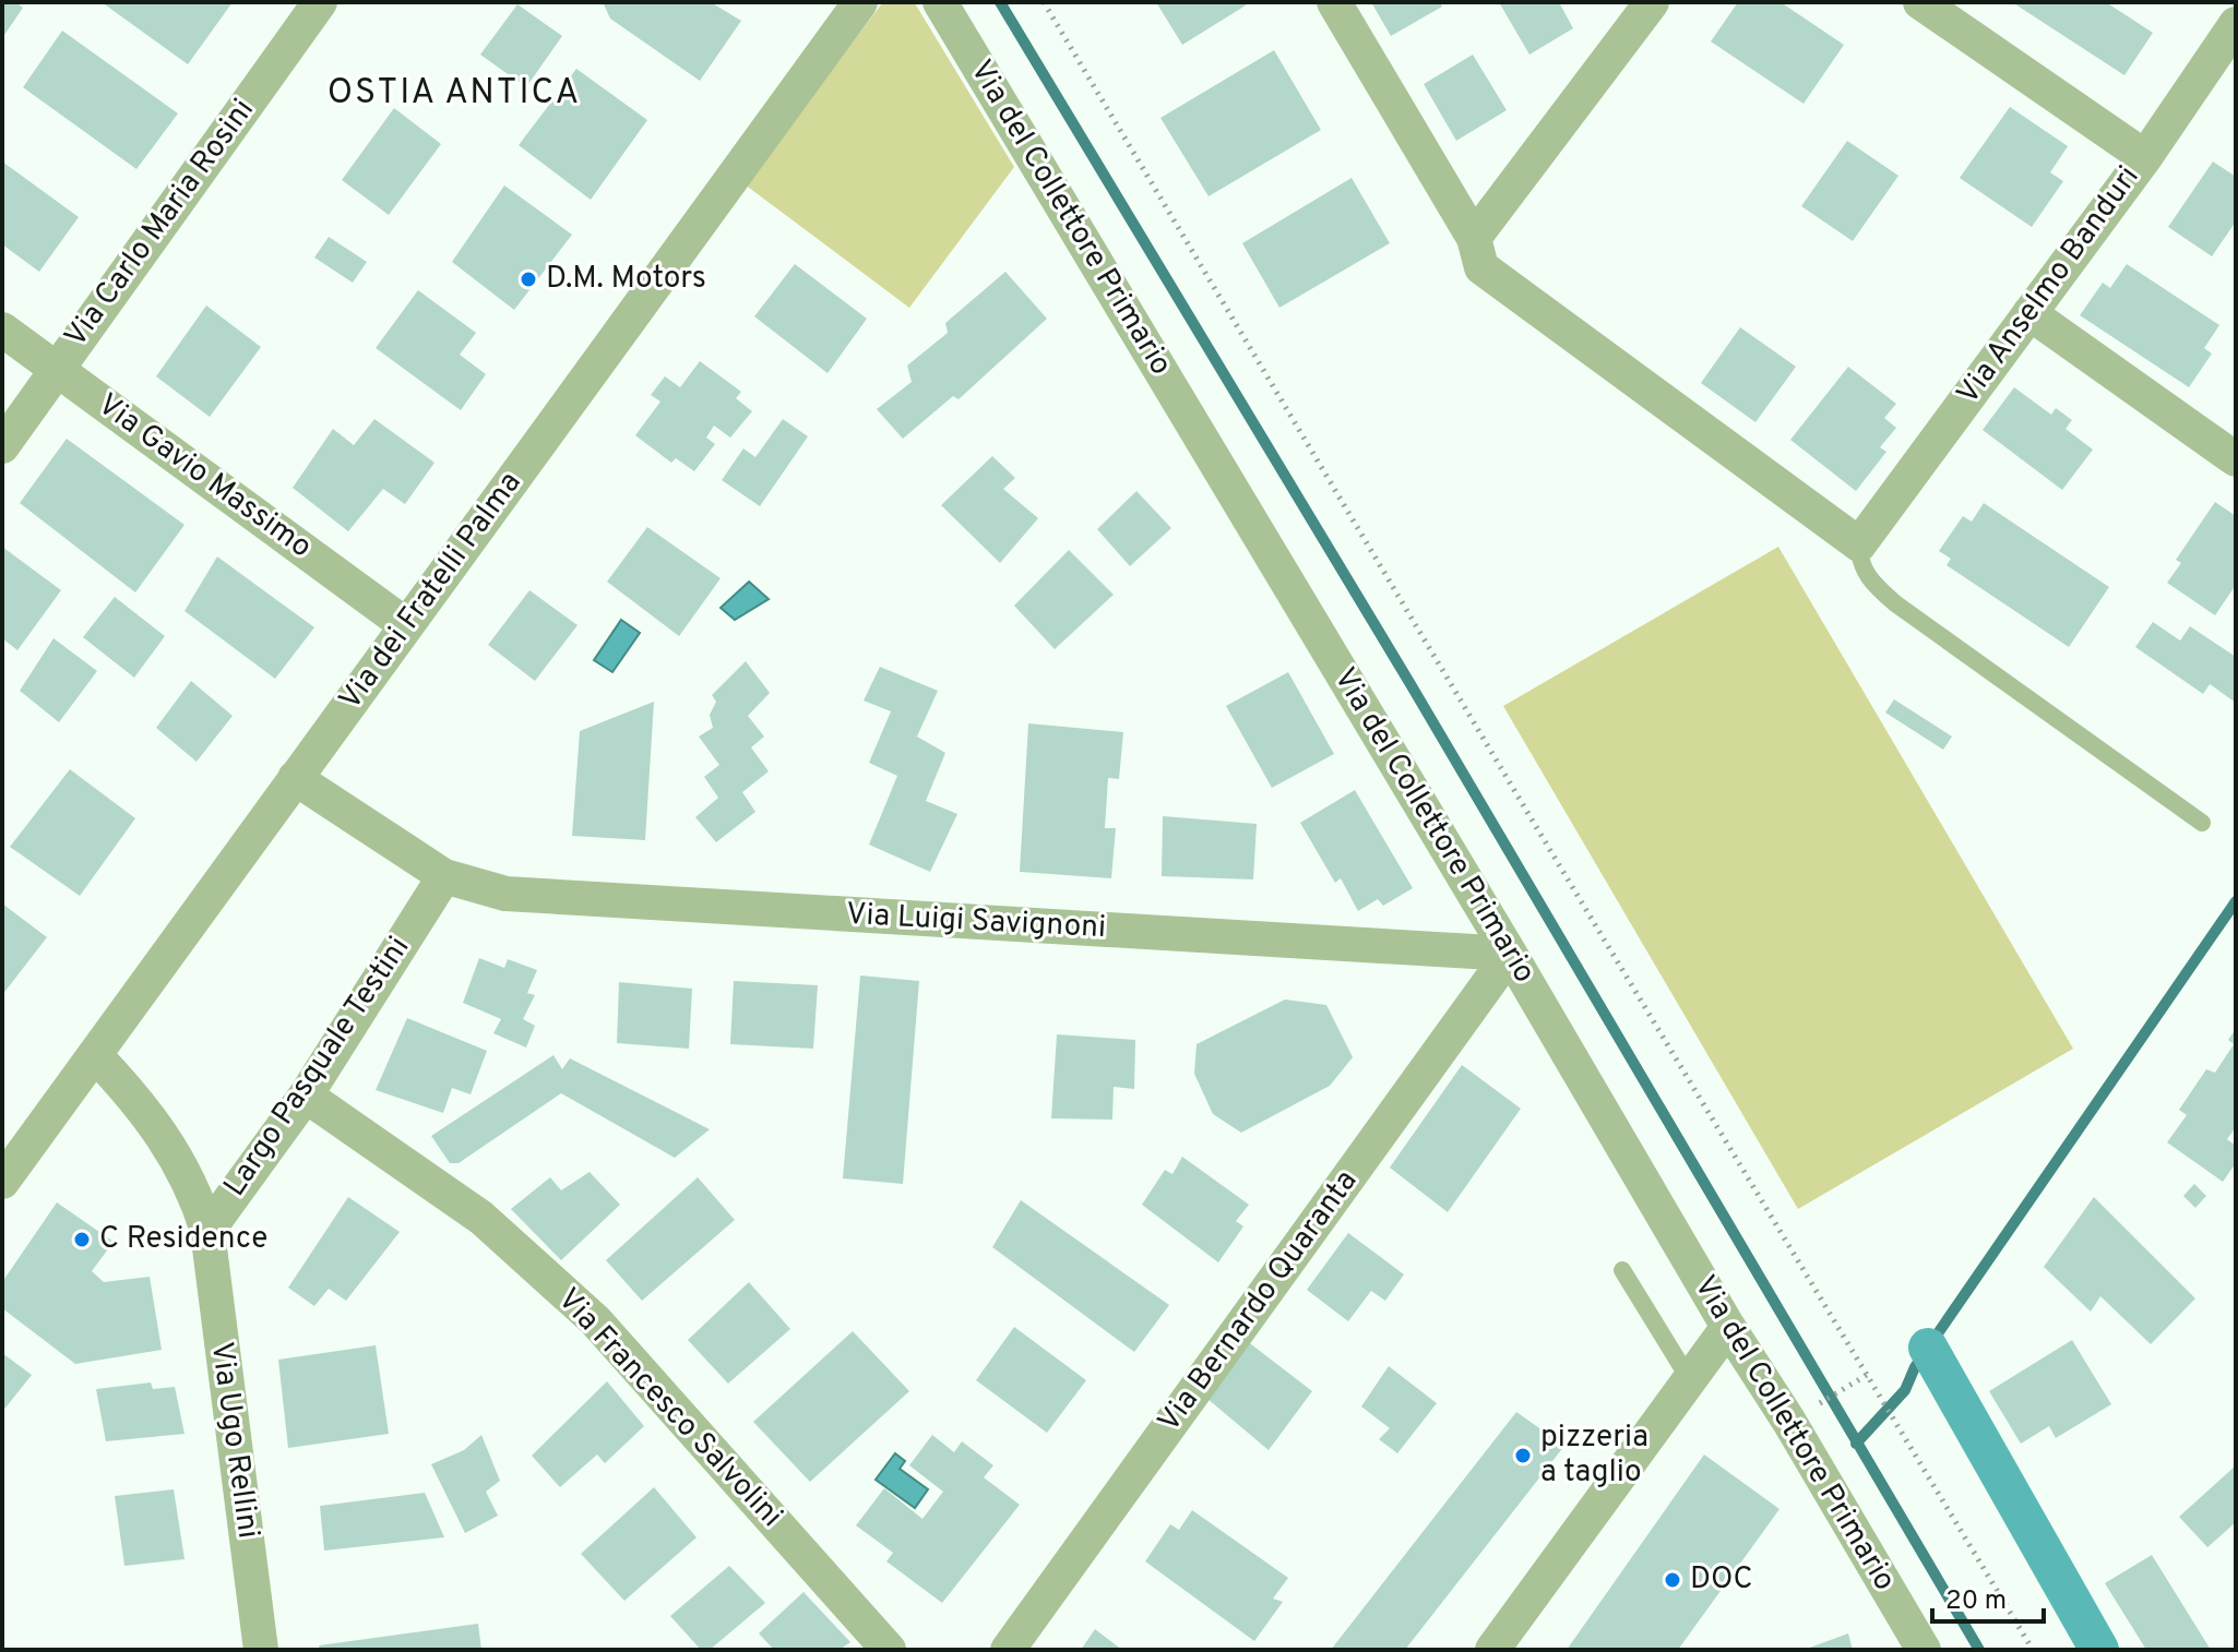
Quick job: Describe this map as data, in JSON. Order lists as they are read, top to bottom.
{
  "streets": {
    "street": [
      "Via del Collettore Primario",
      "Via Carlo Maria Rosini",
      "Via Anselmo Banduri",
      "Via Gavio Massimo",
      "Via dei Fratelli Palma",
      "Via Luigi Savignoni",
      "Largo Pasquale Testini",
      "Via Bernardo Quaranta",
      "Via Francesco Salvolini",
      "Via Ugo Rellini"
    ]
  },
  "crossings": [
    ["Via del Collettore Primario", "Via Luigi Savignoni"],
    ["Via del Collettore Primario", "Via Bernardo Quaranta"],
    ["Via Carlo Maria Rosini", "Via Gavio Massimo"],
    ["Via Gavio Massimo", "Via dei Fratelli Palma"],
    ["Via dei Fratelli Palma", "Largo Pasquale Testini"],
    ["Via Luigi Savignoni", "Largo Pasquale Testini"],
    ["Via Luigi Savignoni", "Via Bernardo Quaranta"],
    ["Largo Pasquale Testini", "Via Francesco Salvolini"],
    ["Largo Pasquale Testini", "Via Ugo Rellini"]
  ],
  "districts": ["OSTIA ANTICA"],
  "places": [
    "D.M. Motors",
    "C Residence",
    "pizzeria a taglio",
    "DOC"
  ],
  "scale_bar": "20 m"
}
